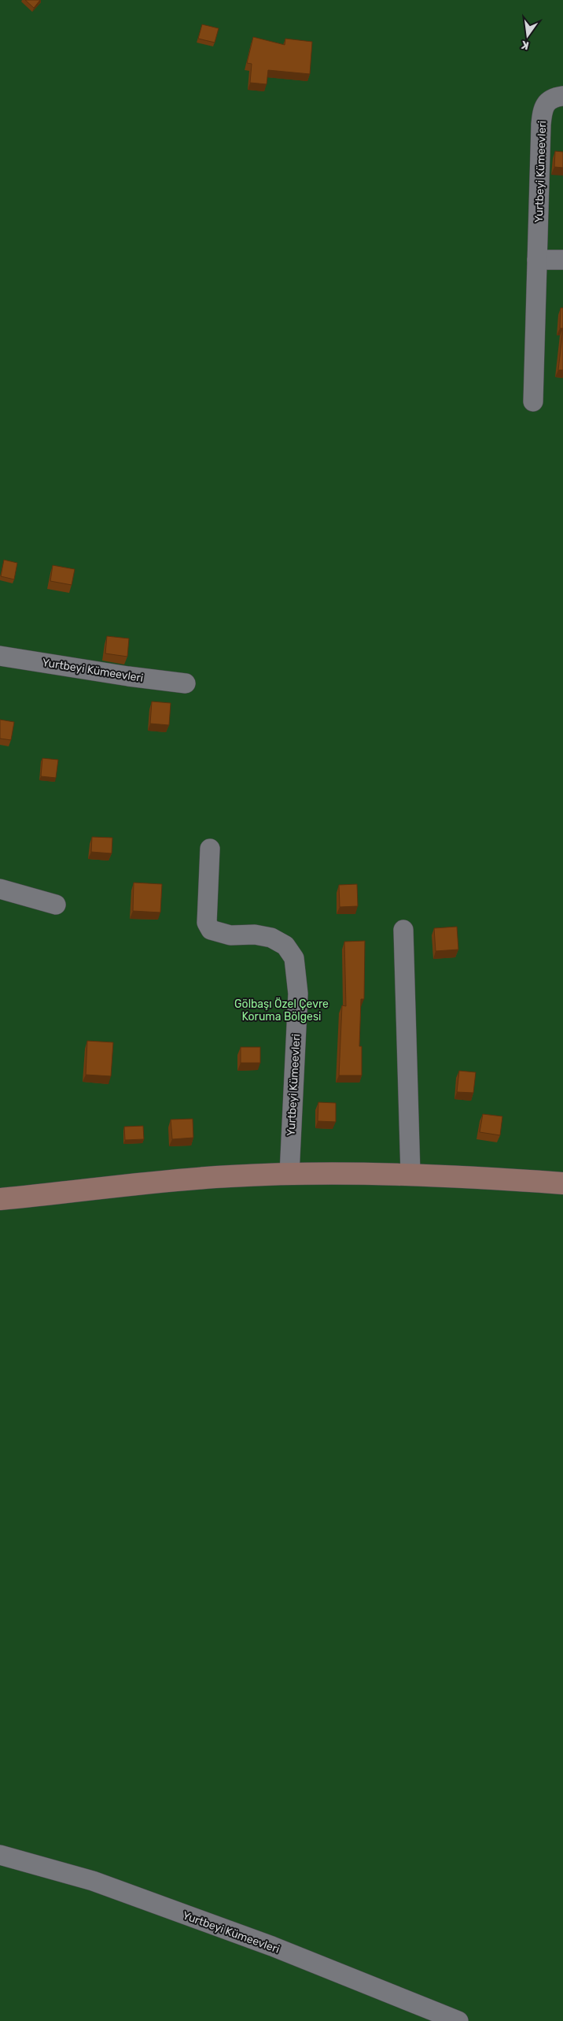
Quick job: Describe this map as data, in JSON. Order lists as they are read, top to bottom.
{
  "streets": {
    "street": ["Yurtbeyi Kümeevleri"]
  },
  "parks": ["Gölbaşı Özel Çevre Koruma Bölgesi"],
  "north": "bottom"
}
